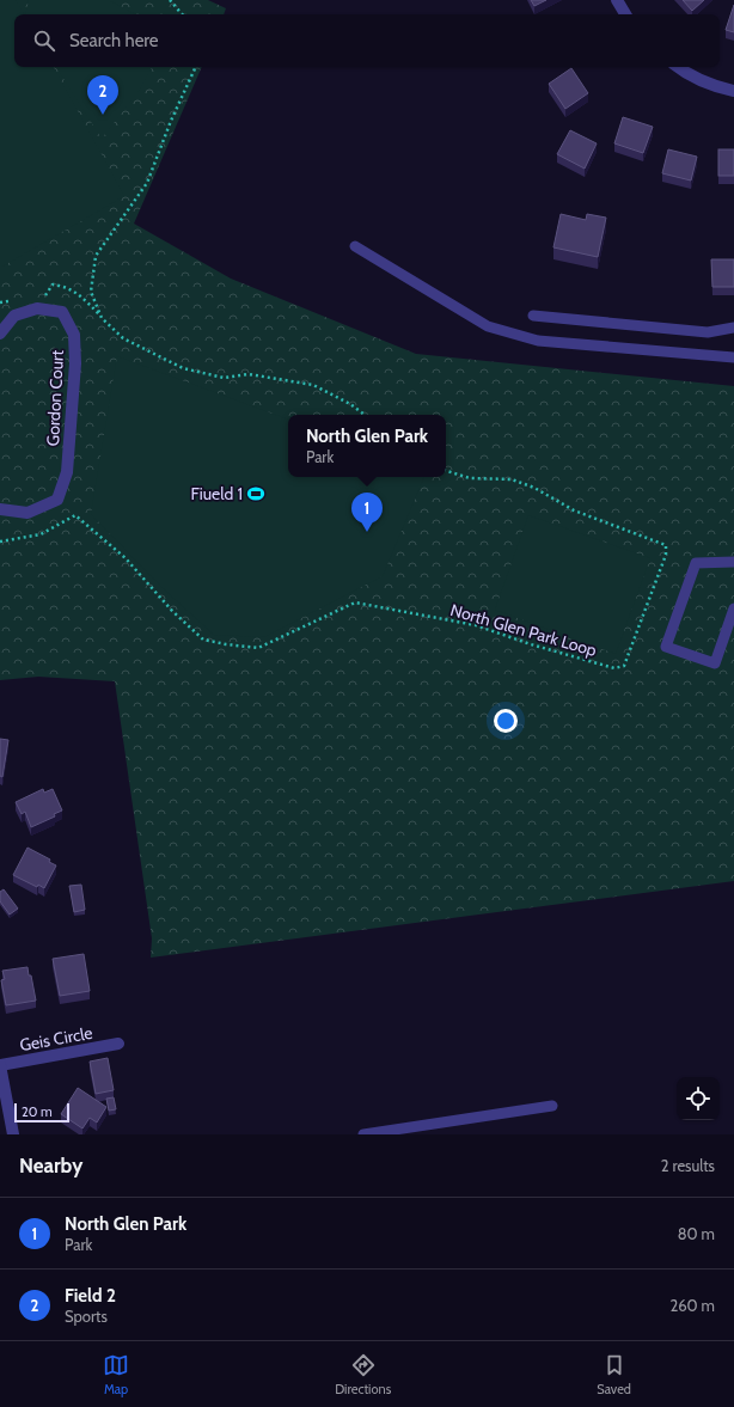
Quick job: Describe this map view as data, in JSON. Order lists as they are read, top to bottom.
{
  "streets": {
    "street": ["Gordon Court", "Geis Circle"],
    "path": ["North Glen Park Loop"]
  },
  "places": {
    "sports": ["Fiueld 1"]
  },
  "scale_bar": "20 m",
  "page": {
    "search": "Search here",
    "pins": ["2", "1"],
    "popup": ["North Glen Park", "Park"],
    "scale": "20 m",
    "heading": ["Nearby", "2 results"],
    "list": [
      {
        "mark": "1",
        "name": "North Glen Park",
        "note": "Park",
        "value": "80 m"
      },
      {
        "mark": "2",
        "name": "Field 2",
        "note": "Sports",
        "value": "260 m"
      }
    ],
    "nav": ["Map", "Directions", "Saved"]
  }
}
